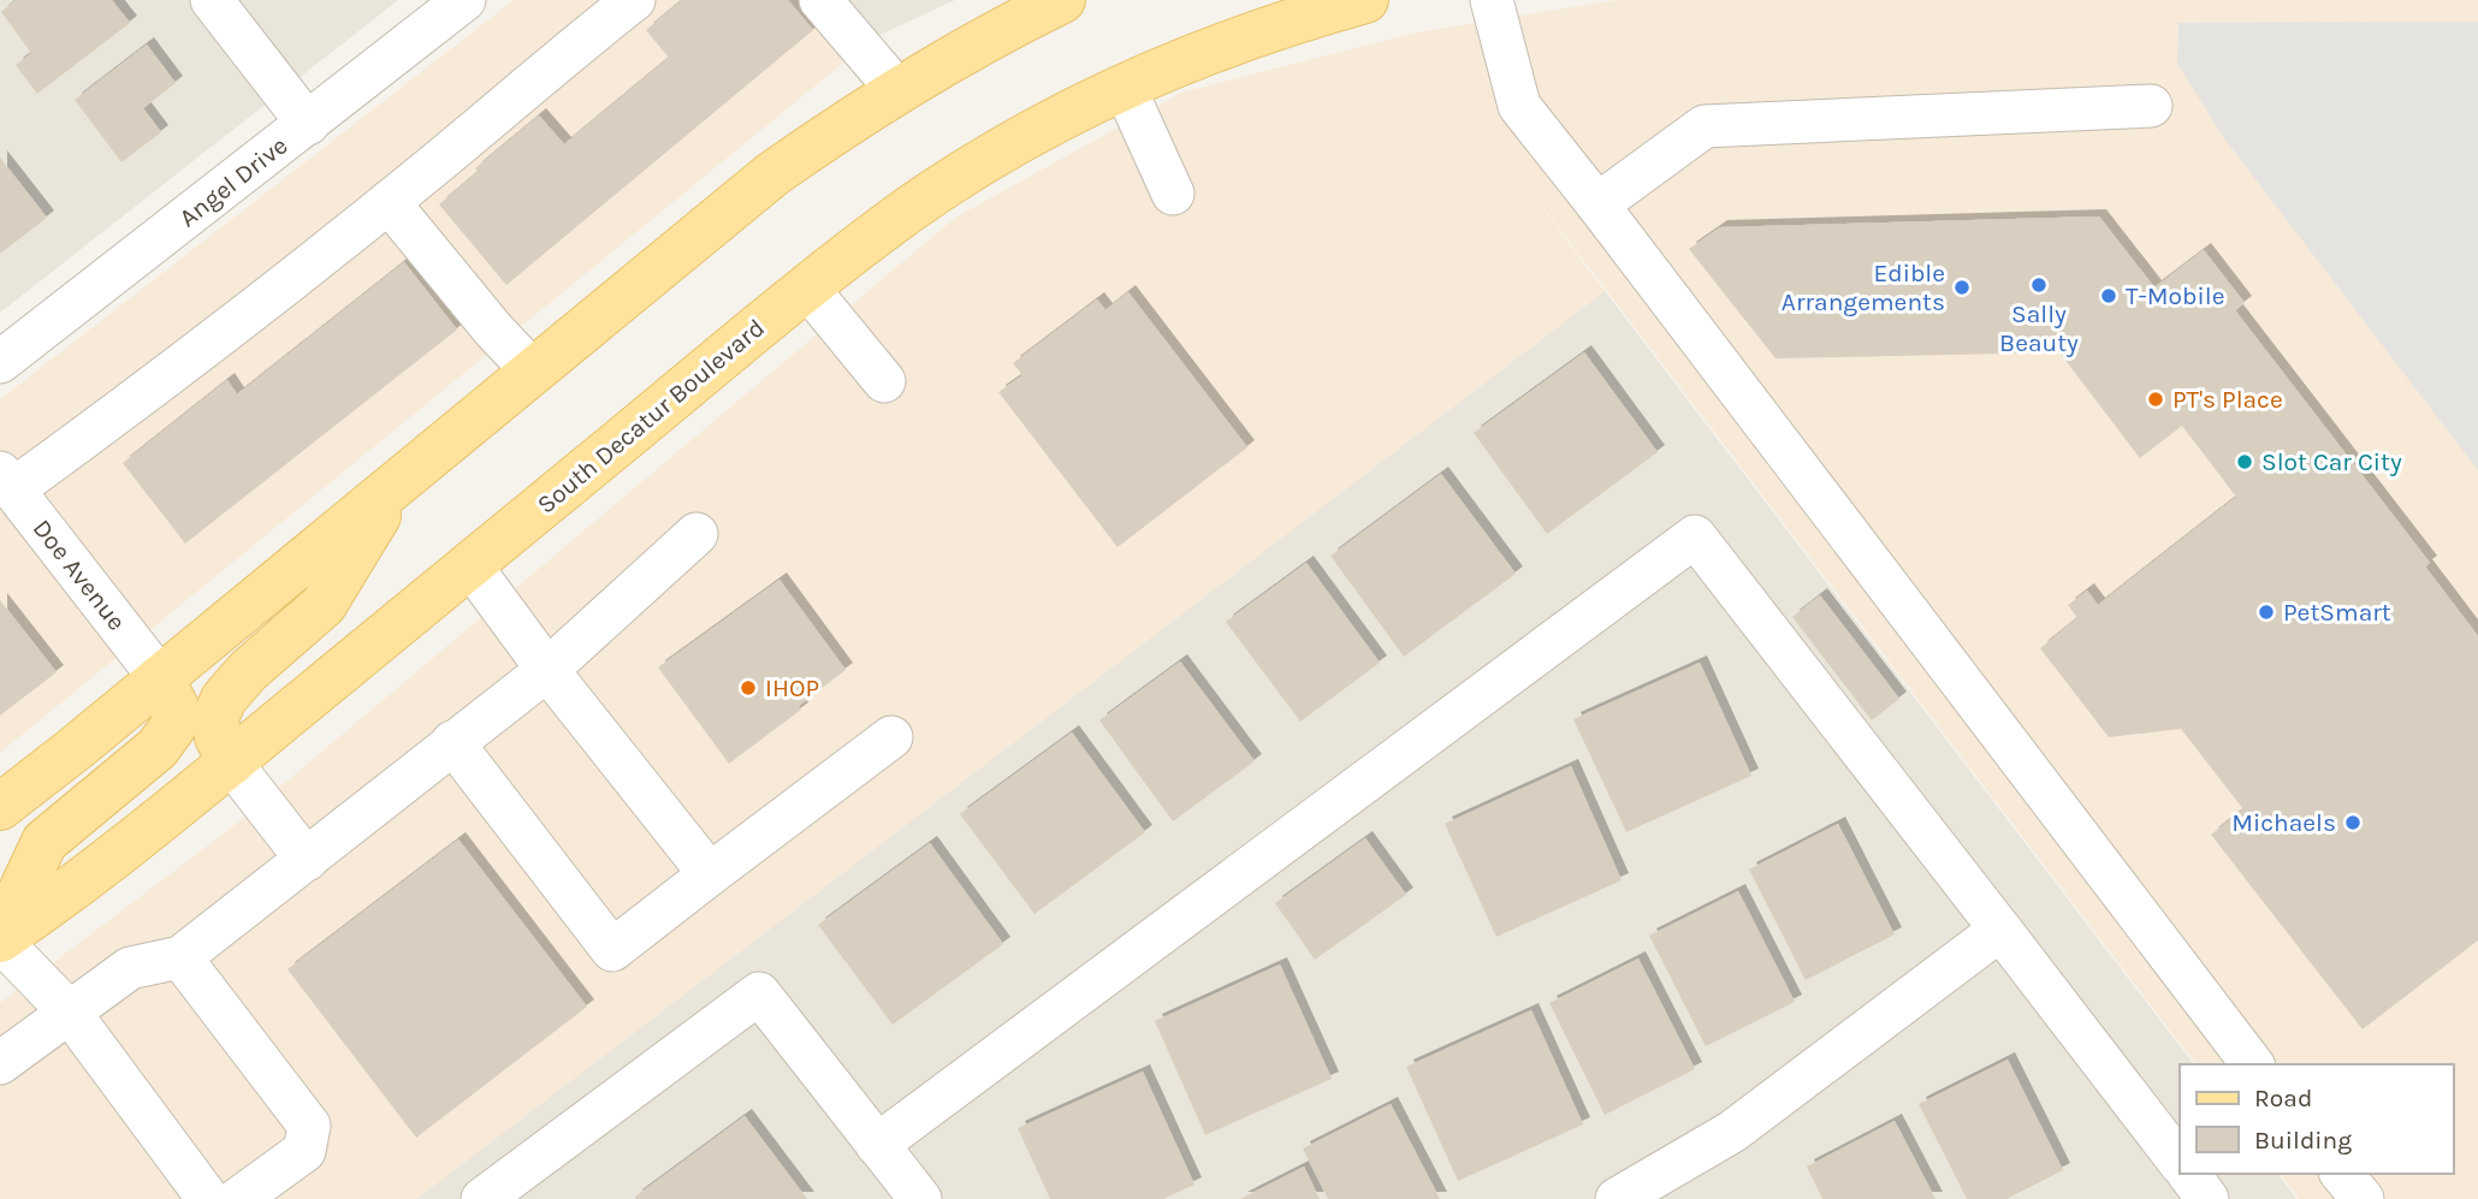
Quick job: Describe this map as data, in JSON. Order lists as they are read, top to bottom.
{
  "streets": {
    "main road": ["South Decatur Boulevard"],
    "street": ["Angel Drive", "Doe Avenue"]
  },
  "places": [
    "Sally Beauty",
    "Edible Arrangements",
    "T-Mobile",
    "PT's Place",
    "Slot Car City",
    "PetSmart",
    "IHOP",
    "Michaels"
  ],
  "legend": ["Road", "Building"]
}
